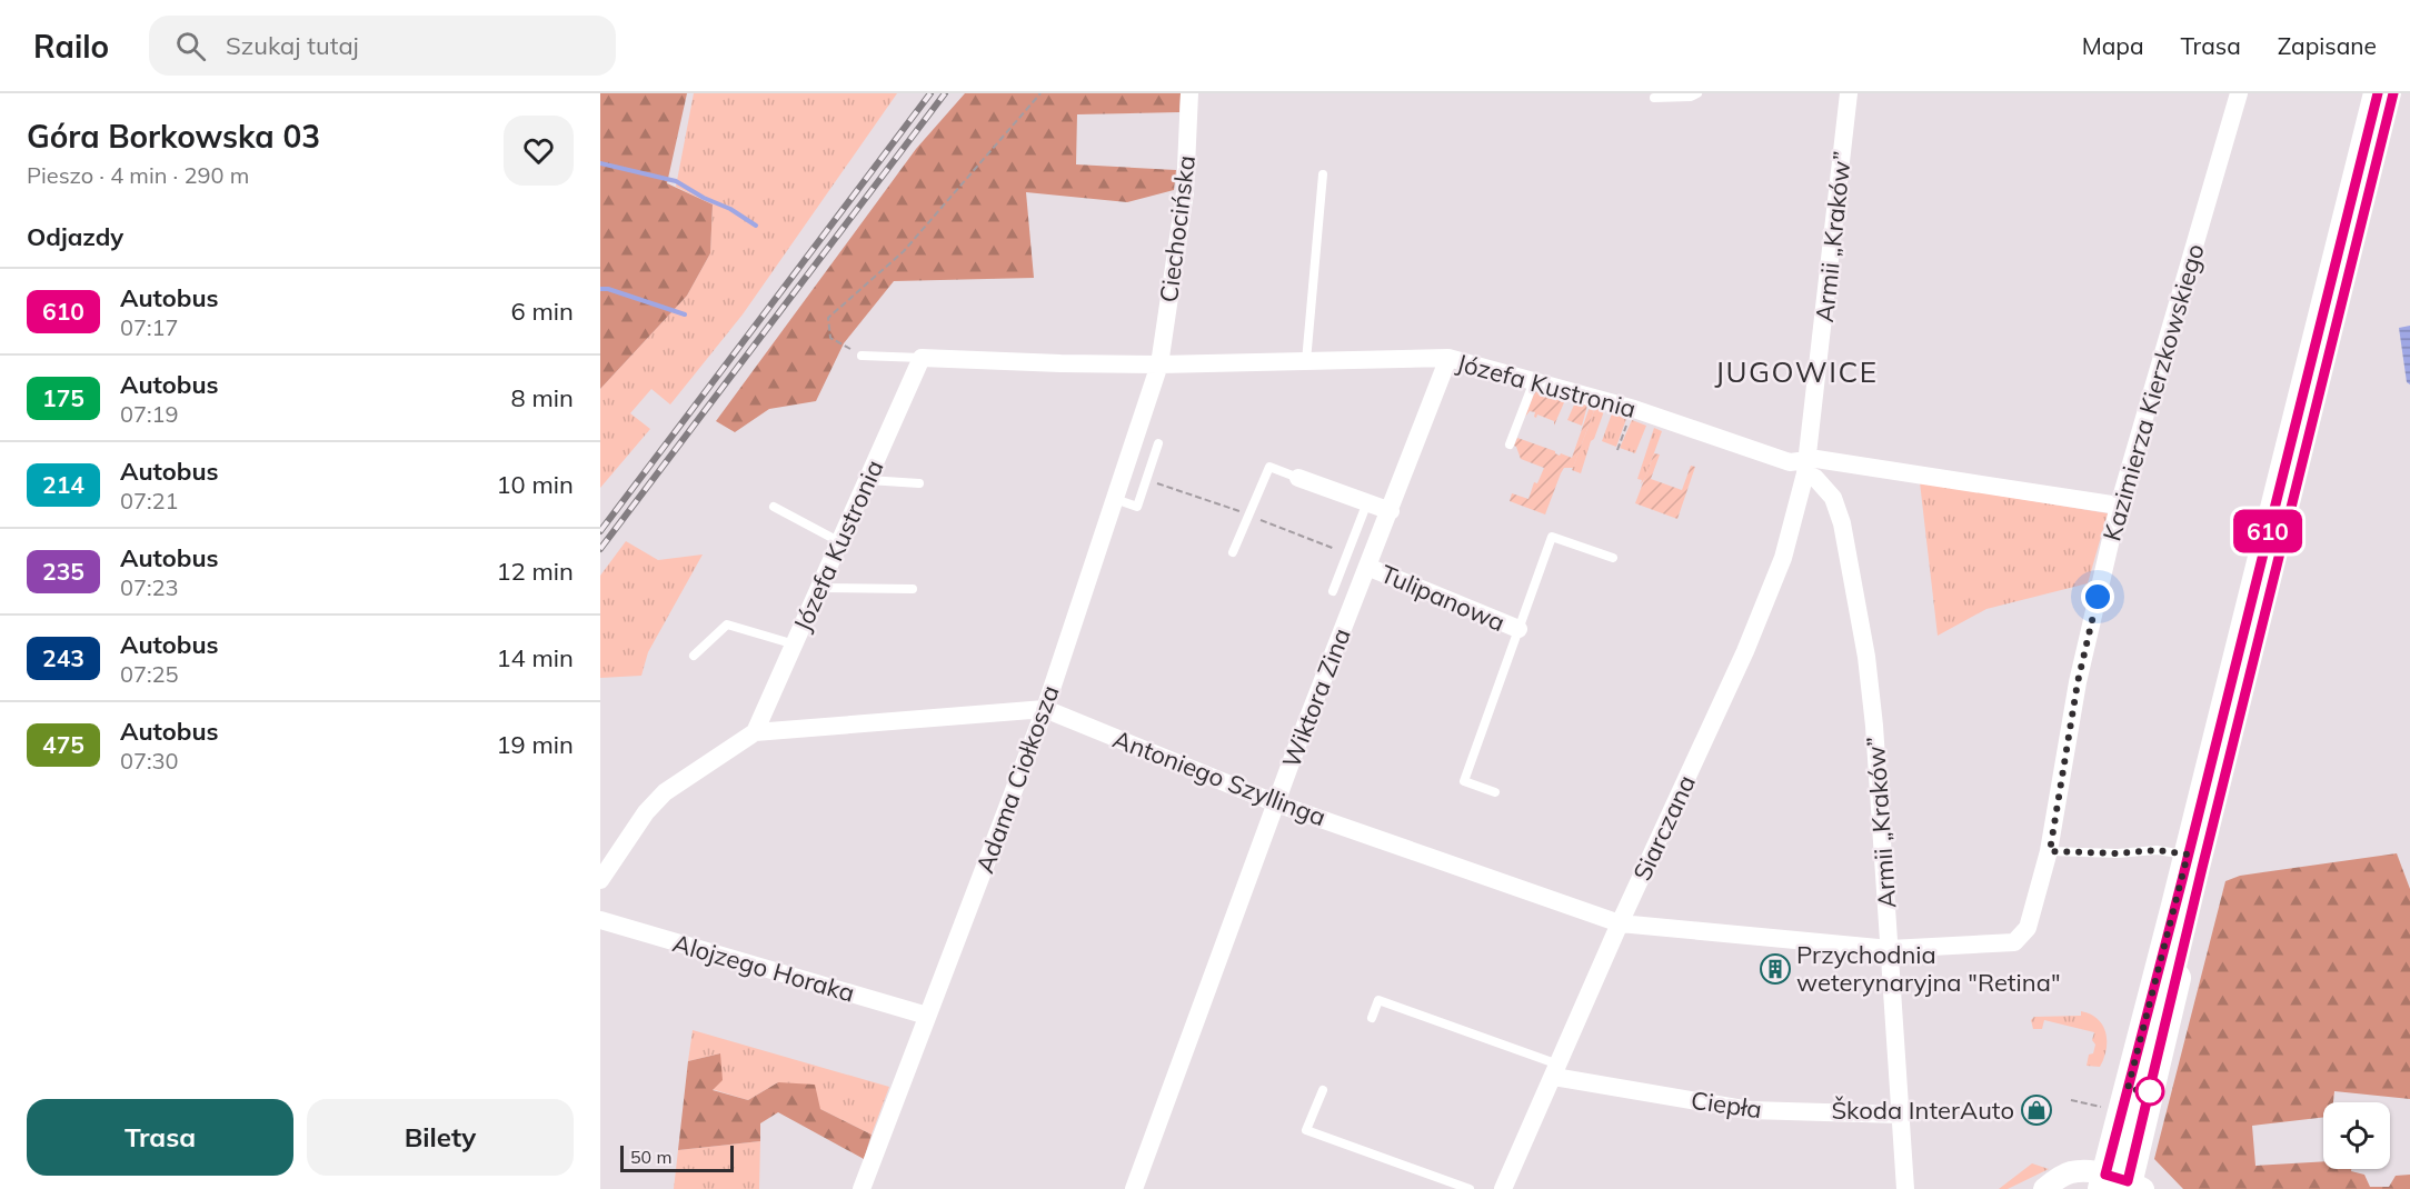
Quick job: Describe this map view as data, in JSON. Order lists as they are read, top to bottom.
{
  "streets": {
    "street": [
      "Ciechocińska",
      "Armii „Kraków”",
      "Józefa Kustronia",
      "Kazimierza Kierzkowskiego",
      "Tulipanowa",
      "Wiktora Zina",
      "Antoniego Szyllinga",
      "Adama Ciołkosza",
      "Siarczana",
      "Alojzego Horaka",
      "Ciepła"
    ]
  },
  "crossings": [
    ["Ciechocińska", "Józefa Kustronia"],
    ["Ciechocińska", "Adama Ciołkosza"],
    ["Armii „Kraków”", "Józefa Kustronia"],
    ["Armii „Kraków”", "Kazimierza Kierzkowskiego"],
    ["Armii „Kraków”", "Antoniego Szyllinga"],
    ["Armii „Kraków”", "Siarczana"],
    ["Armii „Kraków”", "Ciepła"],
    ["Józefa Kustronia", "Kazimierza Kierzkowskiego"],
    ["Józefa Kustronia", "Wiktora Zina"],
    ["Józefa Kustronia", "Antoniego Szyllinga"],
    ["Józefa Kustronia", "Adama Ciołkosza"],
    ["Józefa Kustronia", "Siarczana"],
    ["Kazimierza Kierzkowskiego", "Antoniego Szyllinga"],
    ["Tulipanowa", "Wiktora Zina"],
    ["Wiktora Zina", "Antoniego Szyllinga"],
    ["Antoniego Szyllinga", "Adama Ciołkosza"],
    ["Antoniego Szyllinga", "Siarczana"],
    ["Adama Ciołkosza", "Alojzego Horaka"],
    ["Siarczana", "Ciepła"]
  ],
  "districts": ["JUGOWICE"],
  "places": {
    "building": ["Przychodnia weterynaryjna \"Retina\""],
    "shop": ["Škoda InterAuto"]
  },
  "lines": ["bus line 610"],
  "scale_bar": "50 m",
  "page": {
    "header": "Railo",
    "search": "Szukaj tutaj",
    "nav": ["Mapa", "Trasa", "Zapisane"],
    "heading": [
      ["Góra Borkowska 03", "Pieszo · 4 min · 290 m"],
      "Odjazdy"
    ],
    "on_map": "610",
    "list": [
      {
        "mark": "610",
        "name": "Autobus",
        "note": "07:17",
        "value": "6 min"
      },
      {
        "mark": "175",
        "name": "Autobus",
        "note": "07:19",
        "value": "8 min"
      },
      {
        "mark": "214",
        "name": "Autobus",
        "note": "07:21",
        "value": "10 min"
      },
      {
        "mark": "235",
        "name": "Autobus",
        "note": "07:23",
        "value": "12 min"
      },
      {
        "mark": "243",
        "name": "Autobus",
        "note": "07:25",
        "value": "14 min"
      },
      {
        "mark": "475",
        "name": "Autobus",
        "note": "07:30",
        "value": "19 min"
      }
    ],
    "buttons": ["Trasa", "Bilety"],
    "scale": "50 m"
  }
}
